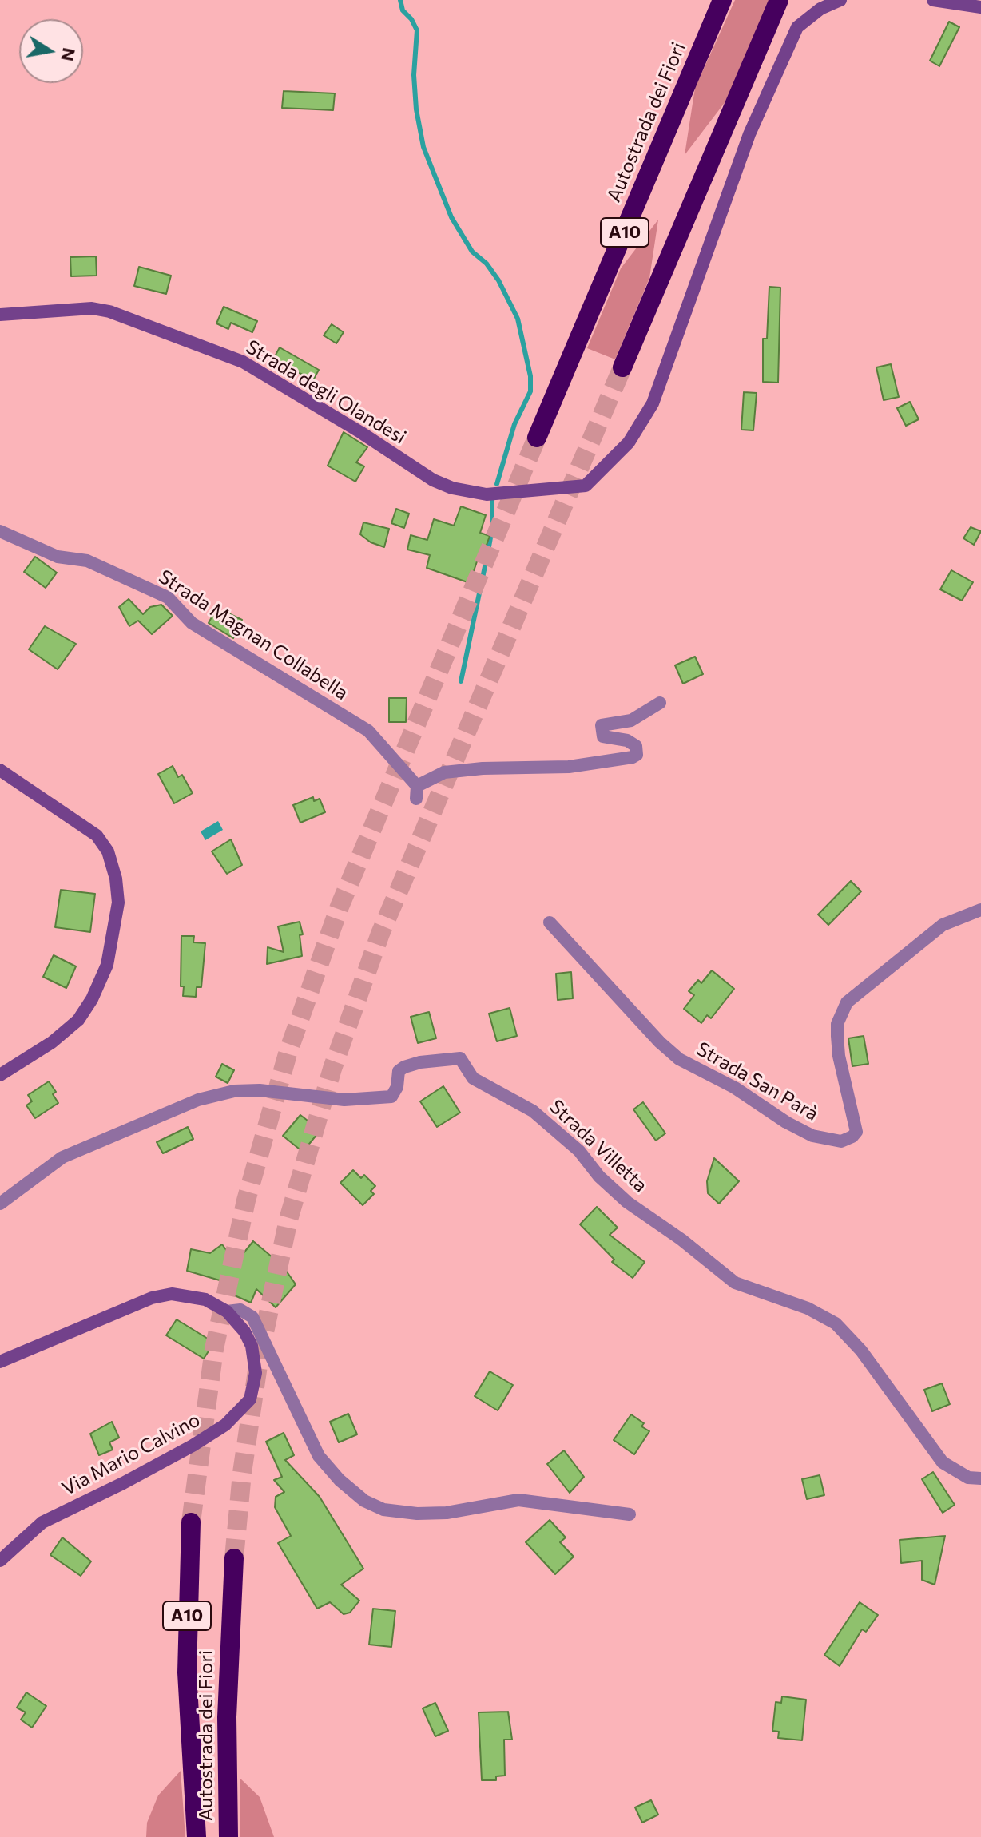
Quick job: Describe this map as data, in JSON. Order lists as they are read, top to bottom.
{
  "streets": {
    "highway": ["Autostrada dei Fiori", "A10"],
    "street": [
      "Strada degli Olandesi",
      "Strada Magnan Collabella",
      "Strada San Parà",
      "Strada Villetta",
      "Via Mario Calvino"
    ]
  },
  "north": "right"
}
